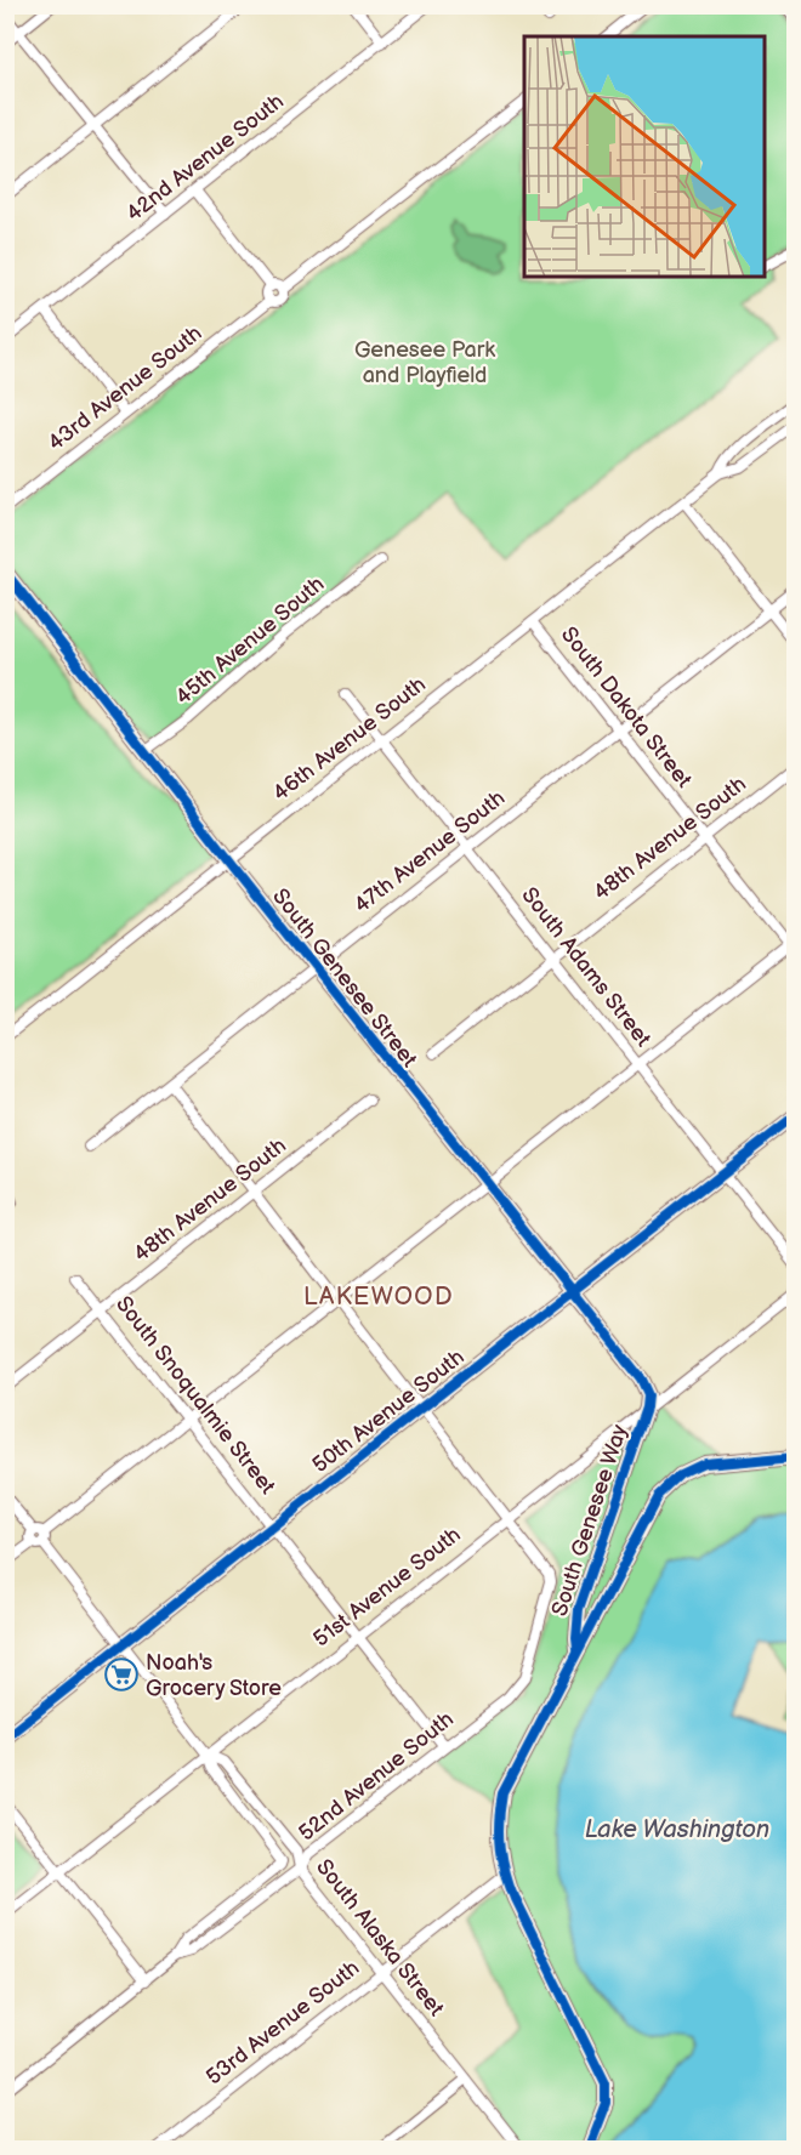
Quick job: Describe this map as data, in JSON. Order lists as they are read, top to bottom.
{
  "streets": {
    "street": [
      "42nd Avenue South",
      "43rd Avenue South",
      "45th Avenue South",
      "South Dakota Street",
      "46th Avenue South",
      "48th Avenue South",
      "47th Avenue South",
      "South Adams Street",
      "South Genesee Street",
      "South Snoqualmie Street",
      "50th Avenue South",
      "South Genesee Way",
      "51st Avenue South",
      "52nd Avenue South",
      "South Alaska Street",
      "53rd Avenue South"
    ]
  },
  "crossings": [
    ["45th Avenue South", "South Genesee Street"],
    ["South Dakota Street", "46th Avenue South"],
    ["South Dakota Street", "48th Avenue South"],
    ["South Dakota Street", "47th Avenue South"],
    ["46th Avenue South", "South Adams Street"],
    ["46th Avenue South", "South Genesee Street"],
    ["48th Avenue South", "South Adams Street"],
    ["48th Avenue South", "South Snoqualmie Street"],
    ["47th Avenue South", "South Adams Street"],
    ["47th Avenue South", "South Genesee Street"],
    ["South Adams Street", "50th Avenue South"],
    ["South Genesee Street", "50th Avenue South"],
    ["South Genesee Street", "South Genesee Way"],
    ["South Genesee Street", "51st Avenue South"],
    ["South Snoqualmie Street", "50th Avenue South"],
    ["South Snoqualmie Street", "51st Avenue South"],
    ["South Snoqualmie Street", "52nd Avenue South"],
    ["50th Avenue South", "South Alaska Street"],
    ["South Genesee Way", "51st Avenue South"],
    ["51st Avenue South", "52nd Avenue South"],
    ["51st Avenue South", "South Alaska Street"],
    ["52nd Avenue South", "South Alaska Street"],
    ["South Alaska Street", "53rd Avenue South"]
  ],
  "districts": ["LAKEWOOD"],
  "water": ["Lake Washington"],
  "parks": ["Genesee Park and Playfield"],
  "places": {
    "supermarket": ["Noah's Grocery Store"]
  }
}
